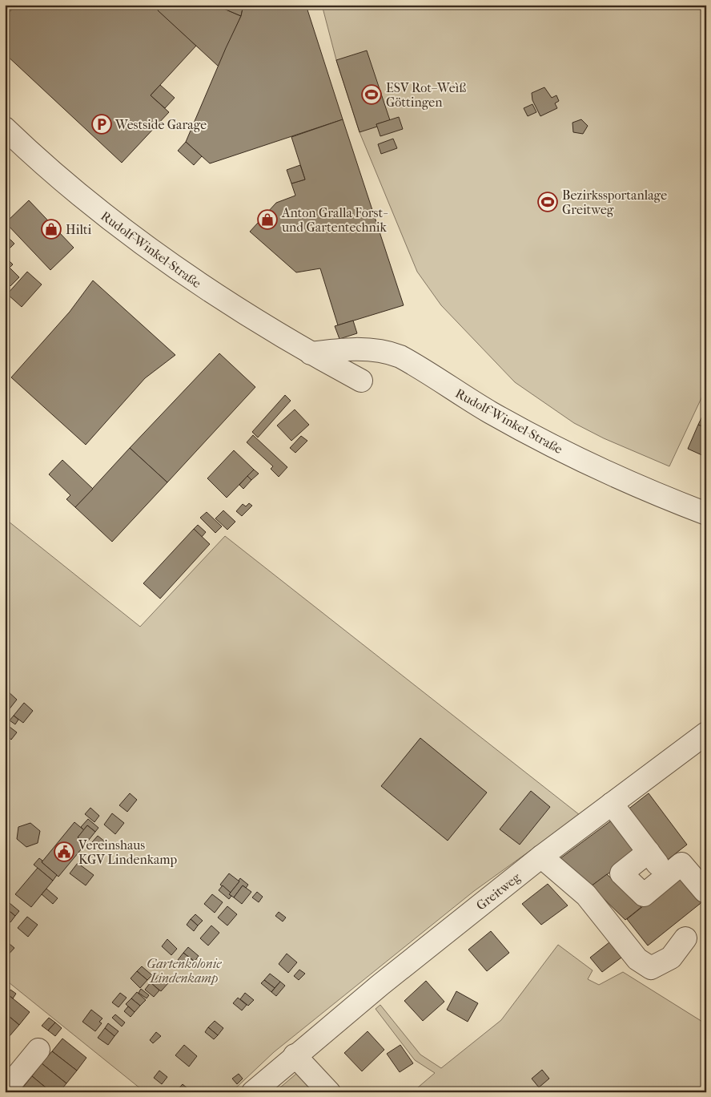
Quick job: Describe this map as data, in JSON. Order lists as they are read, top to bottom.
{
  "streets": {
    "street": ["Rudolf-Winkel-Straße", "Greitweg"]
  },
  "parks": ["Gartenkolonie Lindenkamp"],
  "places": {
    "sports": ["ESV Rot–Weìß Göttingen", "Bezirkssportanlage Greitweg"],
    "parking": ["Westside Garage"],
    "shop": ["Anton Gralla Forst- und Gartentechnik", "Hilti"],
    "public building": ["Vereinshaus KGV Lindenkamp"]
  }
}
